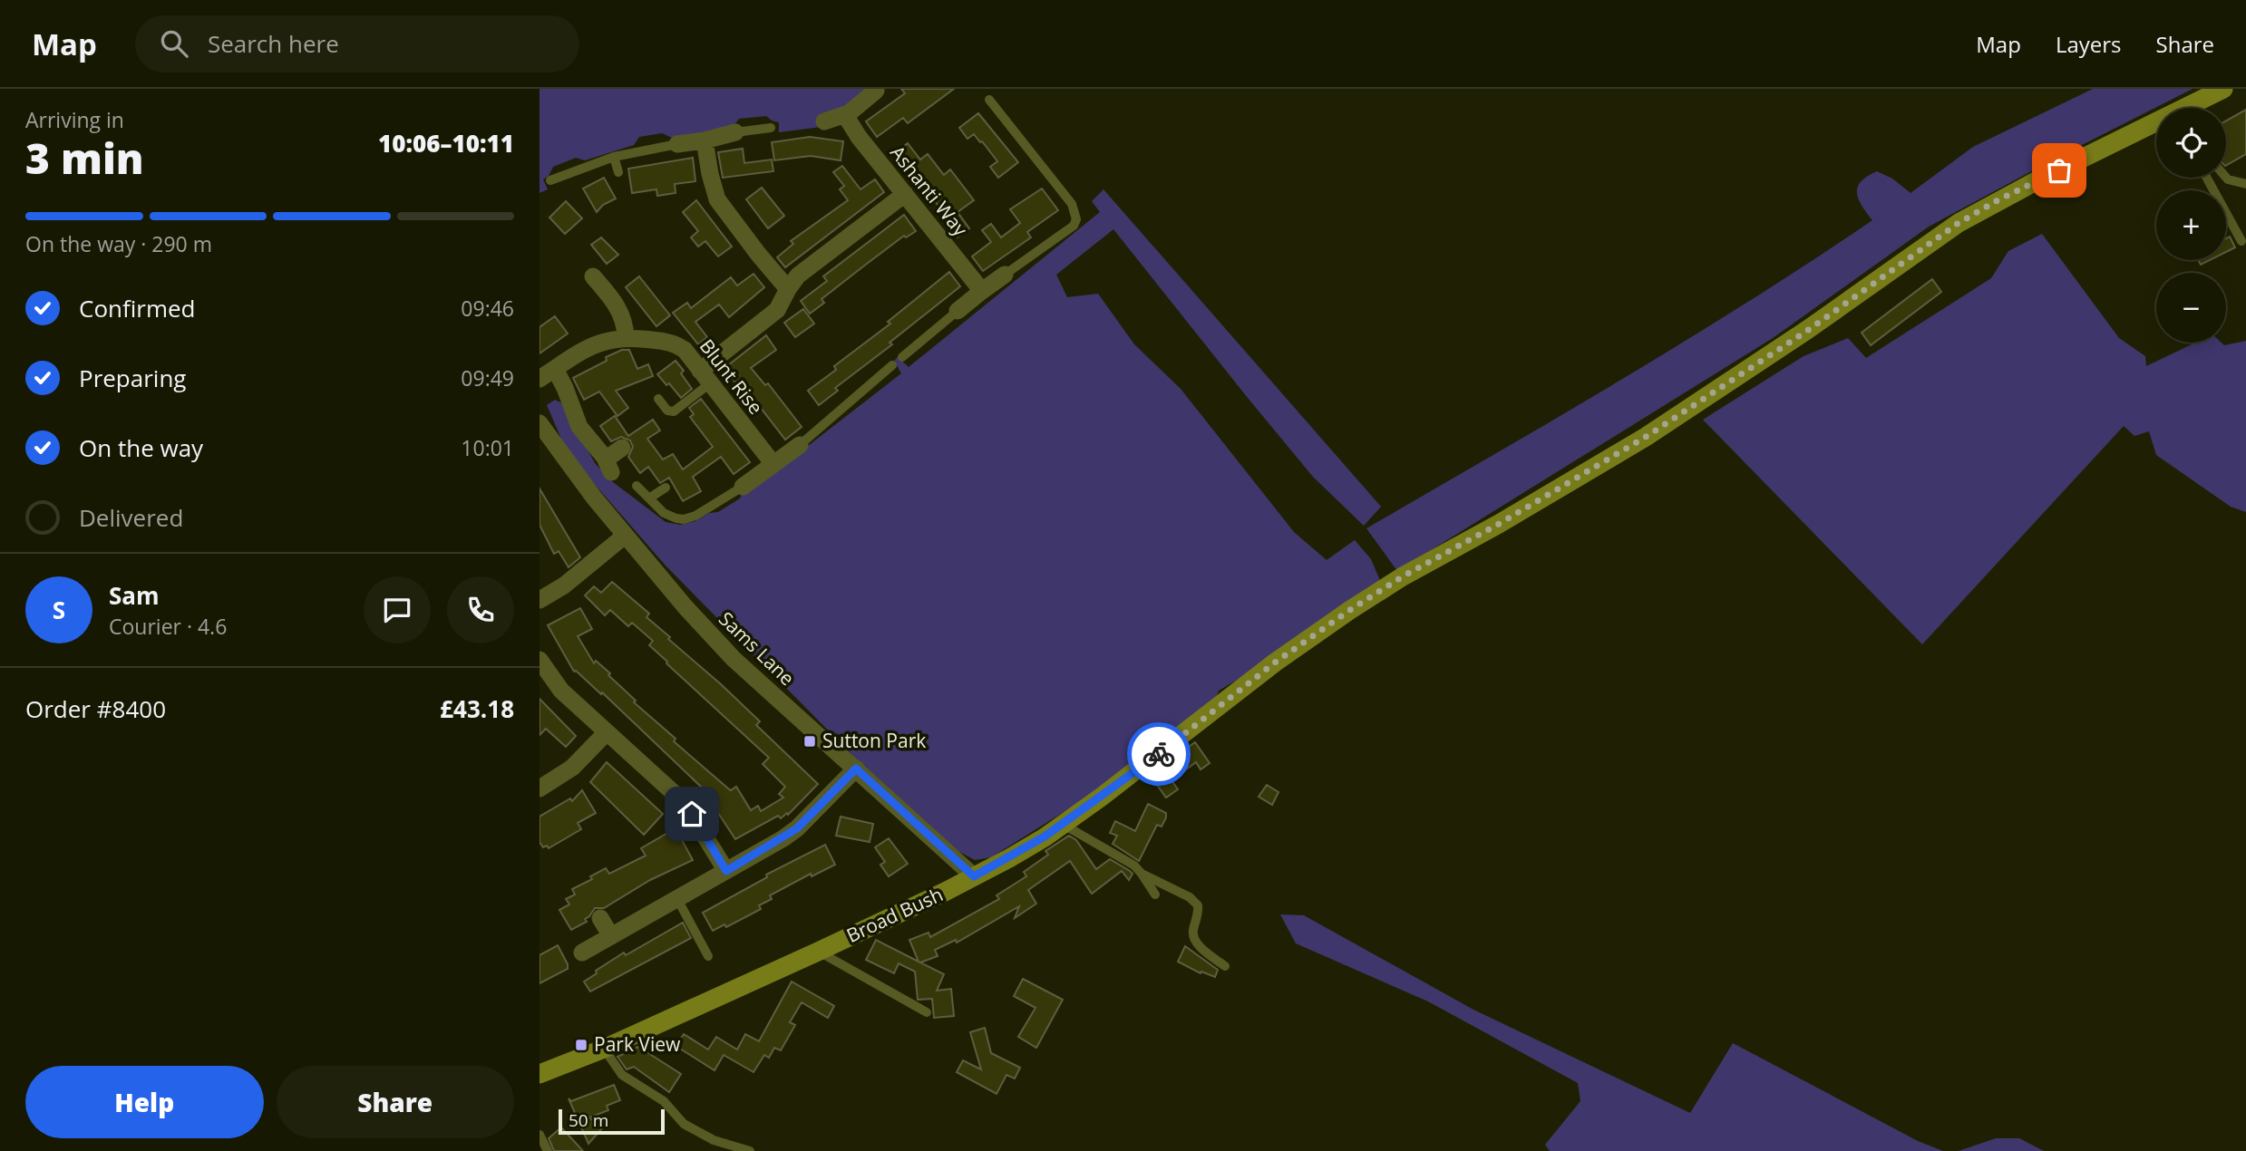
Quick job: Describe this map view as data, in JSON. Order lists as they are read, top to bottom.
{
  "streets": {
    "main road": ["Broad Bush"],
    "street": ["Ashanti Way", "Blunt Rise", "Sams Lane"]
  },
  "crossings": [
    ["Sams Lane", "Broad Bush"]
  ],
  "places": {
    "transit": ["Sutton Park", "Park View"]
  },
  "scale_bar": "50 m",
  "page": {
    "header": "Map",
    "search": "Search here",
    "nav": ["Map", "Layers", "Share"],
    "heading": ["3 min", "Arriving in", "10:06–10:11"],
    "panel": [
      "Sam",
      "Courier · 4.6",
      "Order #8400",
      "£43.18"
    ],
    "map_buttons": ["+", "−"],
    "bar": "On the way · 290 m",
    "list": [
      ["Confirmed", "09:46"],
      ["Preparing", "09:49"],
      ["On the way", "10:01"],
      "Delivered"
    ],
    "round": "S",
    "buttons": ["Help", "Share"],
    "scale": "50 m"
  }
}
